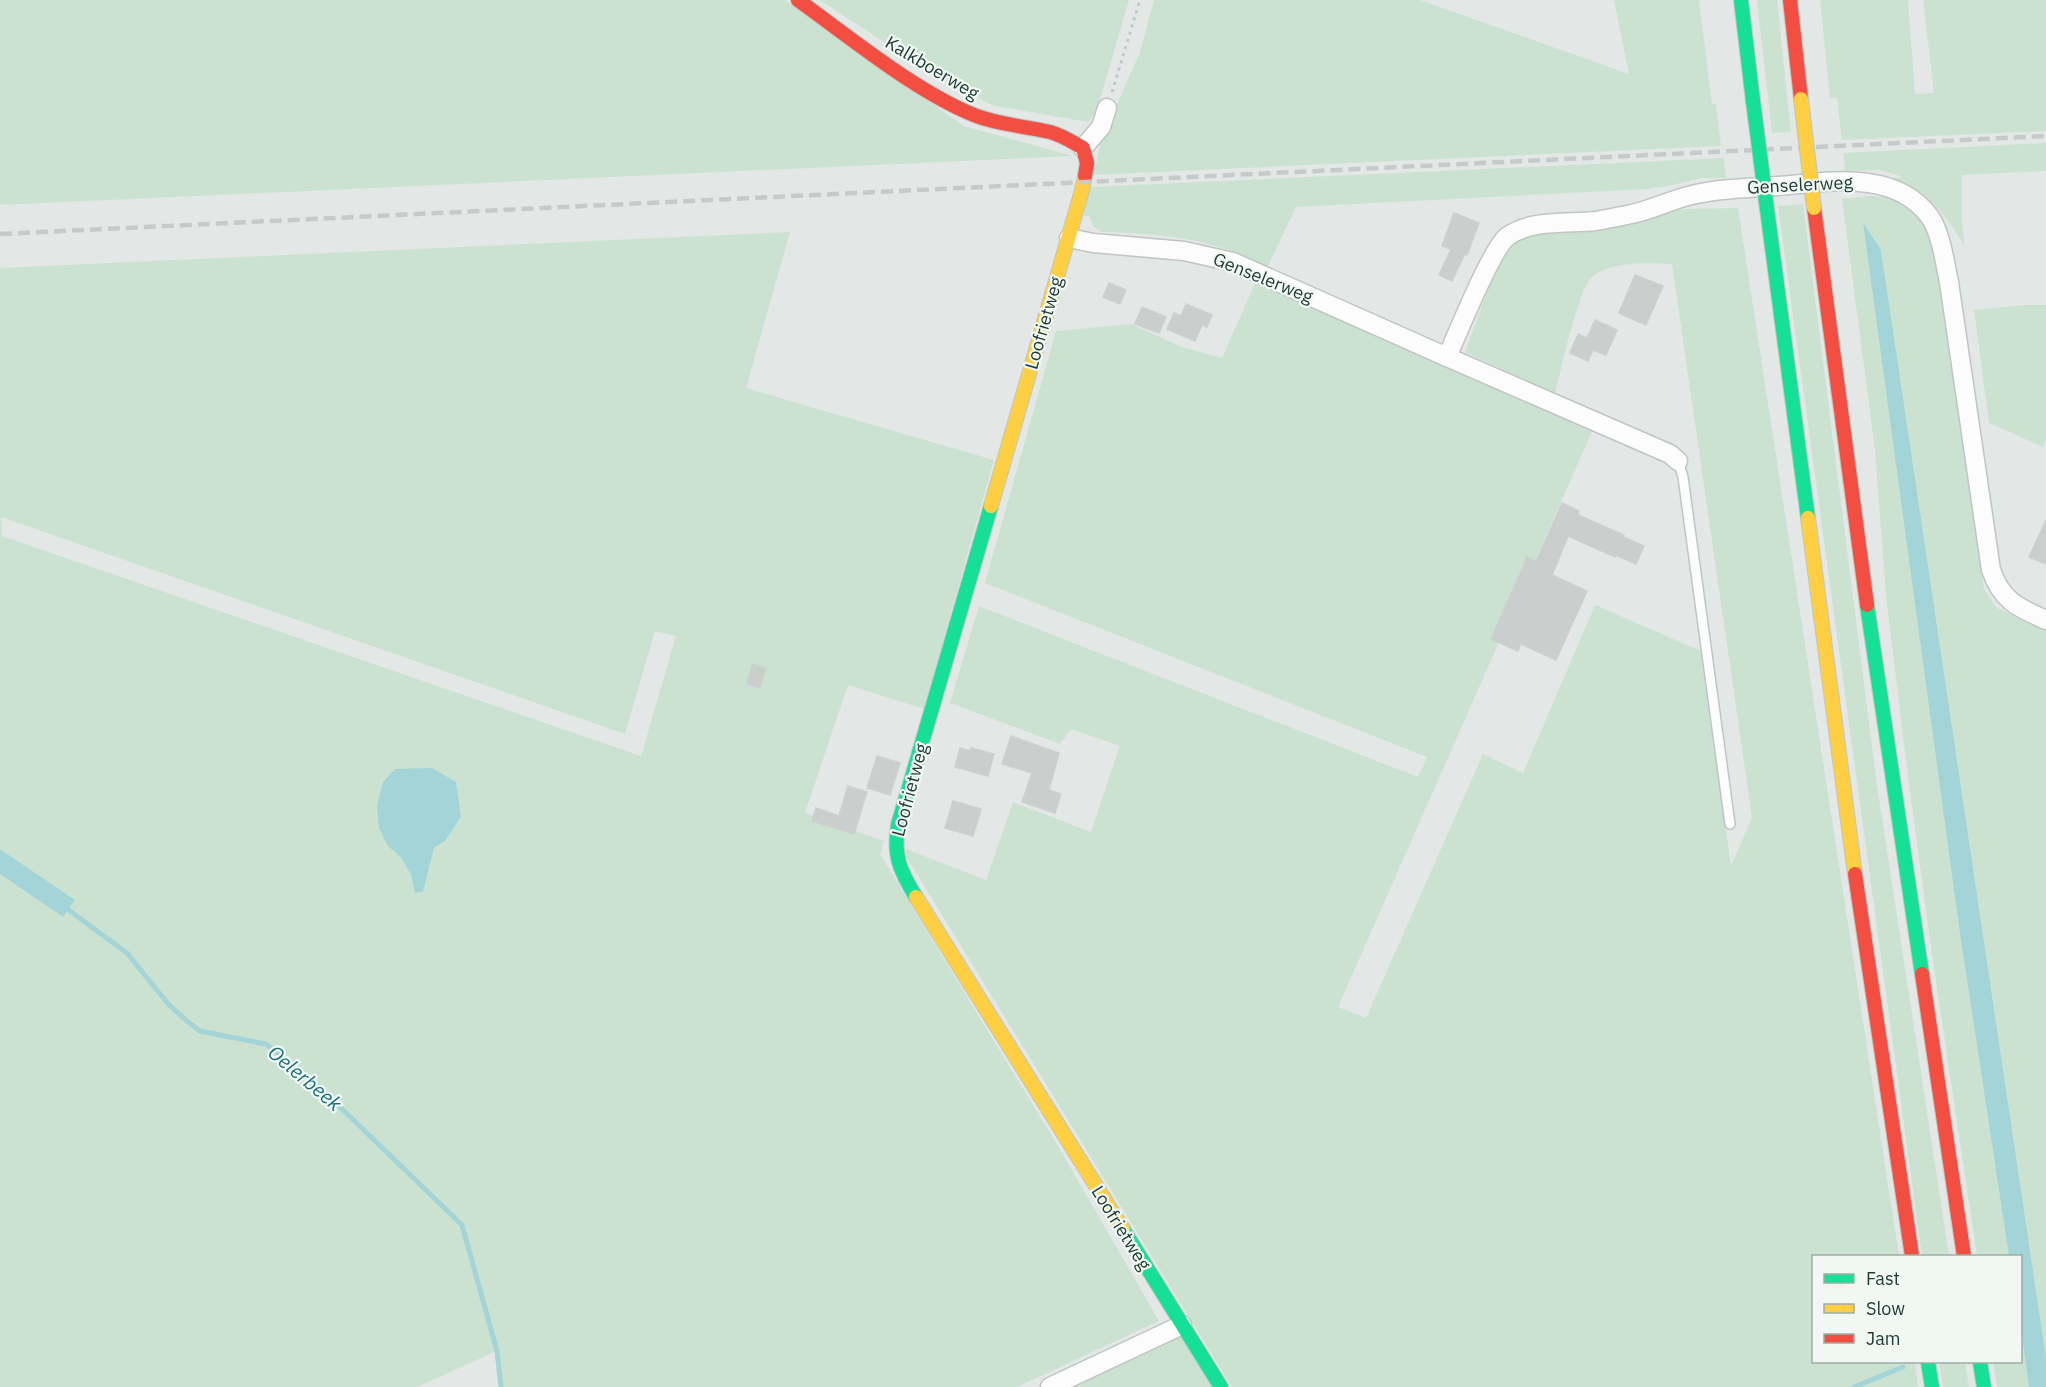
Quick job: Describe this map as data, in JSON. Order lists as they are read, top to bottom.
{
  "streets": {
    "main road": ["Kalkboerweg", "Loofrietweg"],
    "street": ["Genselerweg"]
  },
  "crossings": [
    ["Kalkboerweg", "Loofrietweg"],
    ["Genselerweg", "Loofrietweg"]
  ],
  "water": ["Oelerbeek"],
  "legend": ["Fast", "Slow", "Jam"]
}
